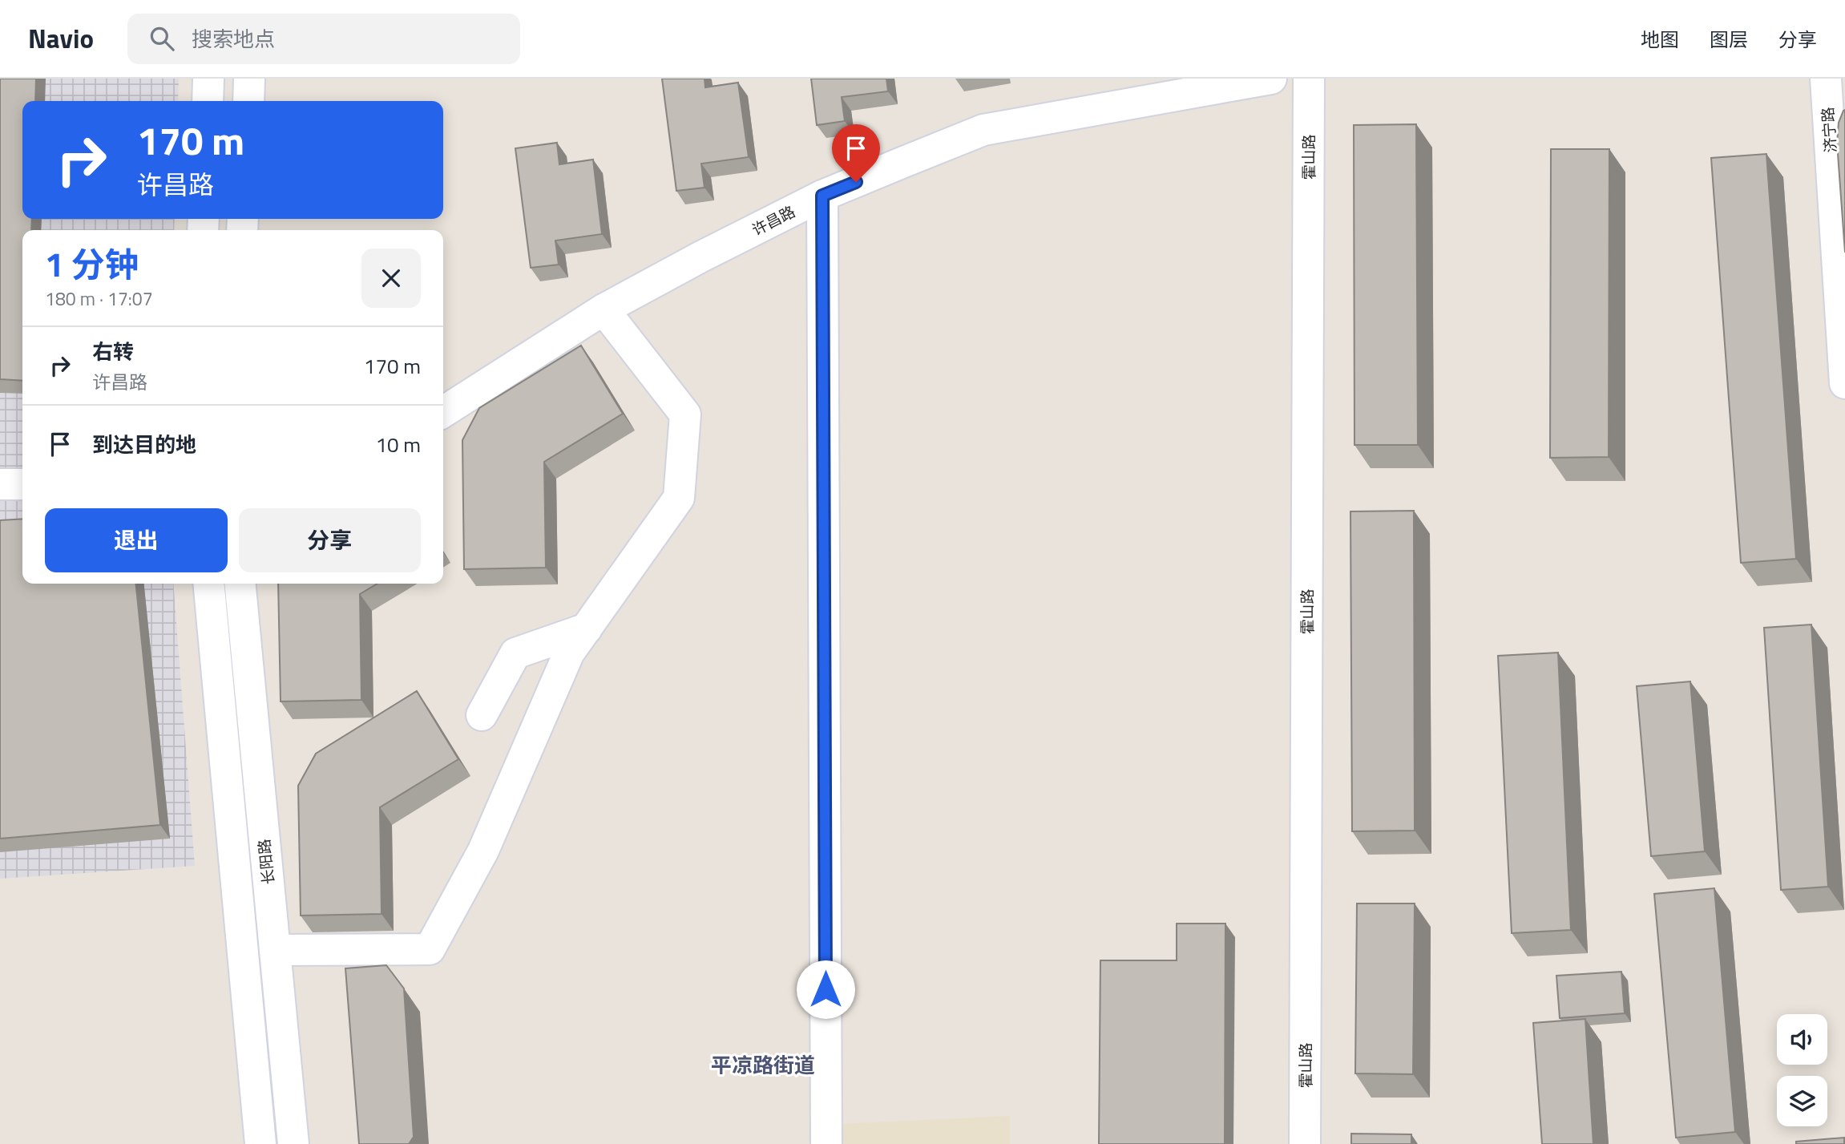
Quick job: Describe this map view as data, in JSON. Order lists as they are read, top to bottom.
{
  "streets": {
    "street": [
      "济宁路",
      "霍山路",
      "许昌路",
      "长阳路"
    ]
  },
  "districts": ["平凉路街道"],
  "page": {
    "header": "Navio",
    "search": "搜索地点",
    "nav": ["地图", "图层", "分享"],
    "turn": ["170 m", "许昌路"],
    "heading": ["1 分钟", "180 m · 17:07"],
    "list": [
      {
        "name": "右转",
        "note": "许昌路",
        "value": "170 m"
      },
      {
        "name": "到达目的地",
        "value": "10 m"
      }
    ],
    "buttons": ["退出", "分享"]
  }
}
